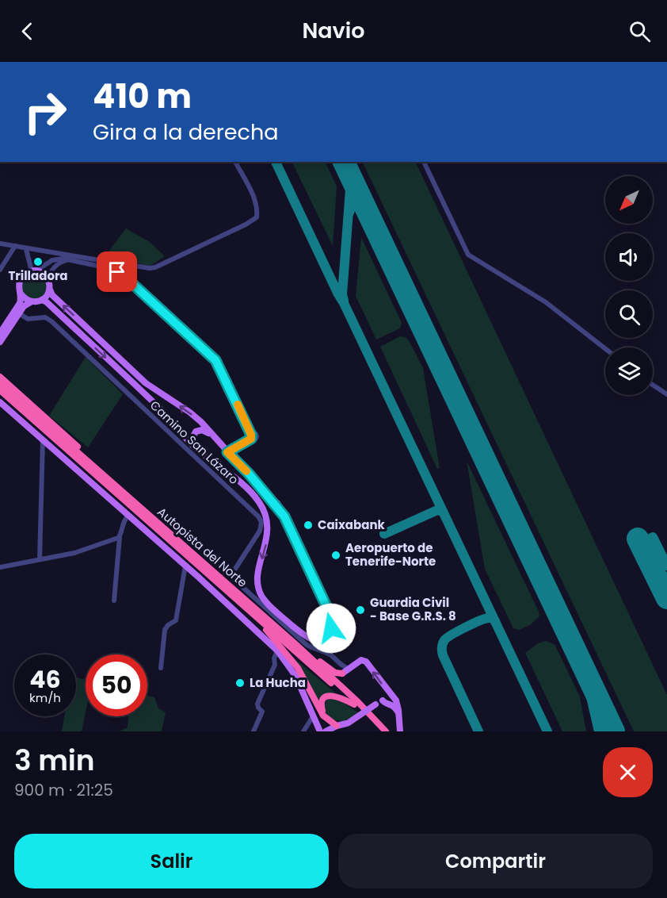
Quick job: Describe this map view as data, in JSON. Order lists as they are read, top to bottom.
{
  "streets": {
    "highway": ["Autopista del Norte"],
    "street": ["Camino San Lázaro"]
  },
  "places": [
    "Trilladora",
    "Caixabank",
    "Aeropuerto de Tenerife-Norte",
    "Guardia Civil - Base G.R.S. 8",
    "La Hucha"
  ],
  "north": "bottom left",
  "page": {
    "header": "Navio",
    "turn": ["410 m", "Gira a la derecha"],
    "speed": "46 km/h",
    "limit": "50",
    "heading": ["3 min", "900 m · 21:25"],
    "buttons": ["Salir", "Compartir"]
  }
}
